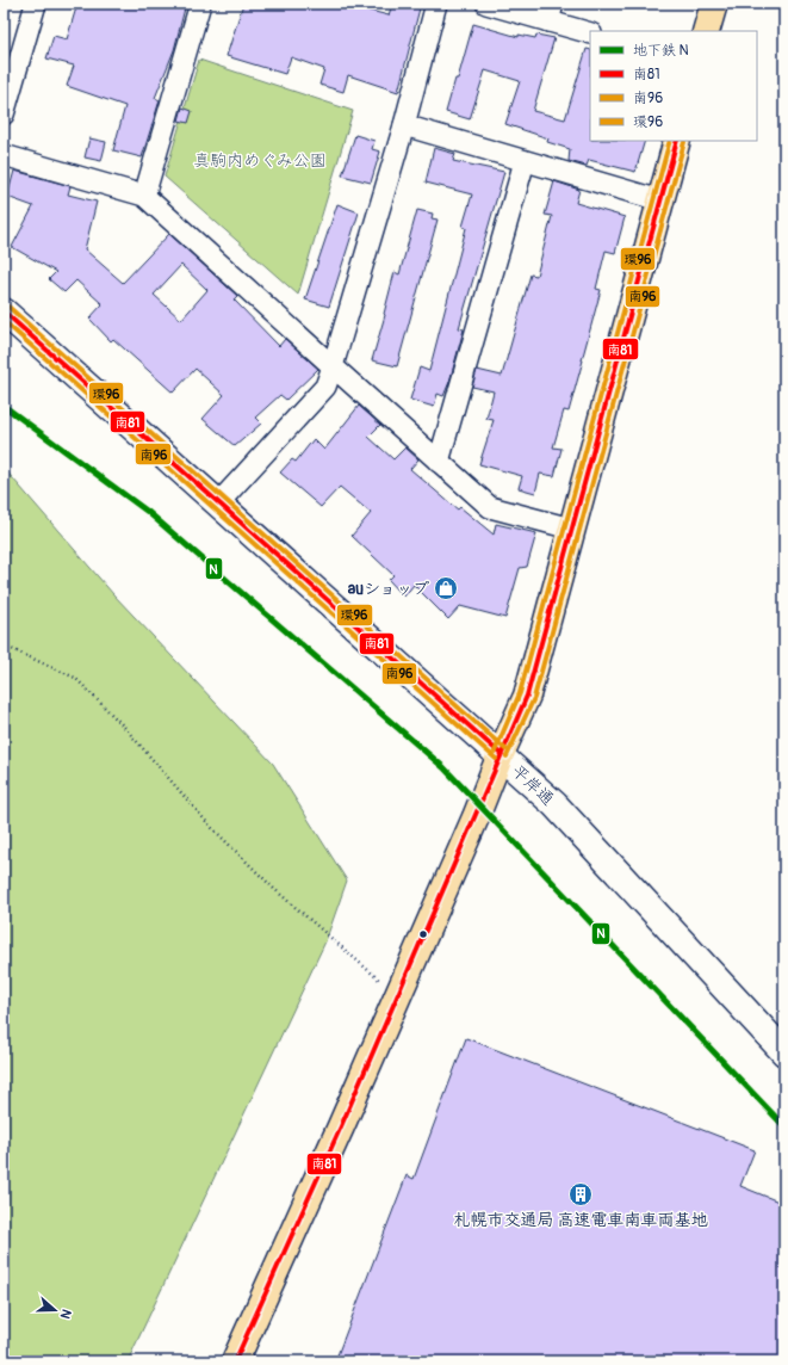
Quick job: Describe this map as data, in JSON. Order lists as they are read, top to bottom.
{
  "streets": {
    "street": ["平岸通"]
  },
  "parks": ["真駒内めぐみ公園"],
  "places": {
    "shop": ["auショップ"],
    "building": ["札幌市交通局 高速電車南車両基地"]
  },
  "lines": [
    "transit line 南81",
    "transit line 環96",
    "transit line 南96",
    "metro line N"
  ],
  "legend": [
    "地下鉄 N",
    "南81",
    "南96",
    "環96"
  ],
  "north": "right"
}
